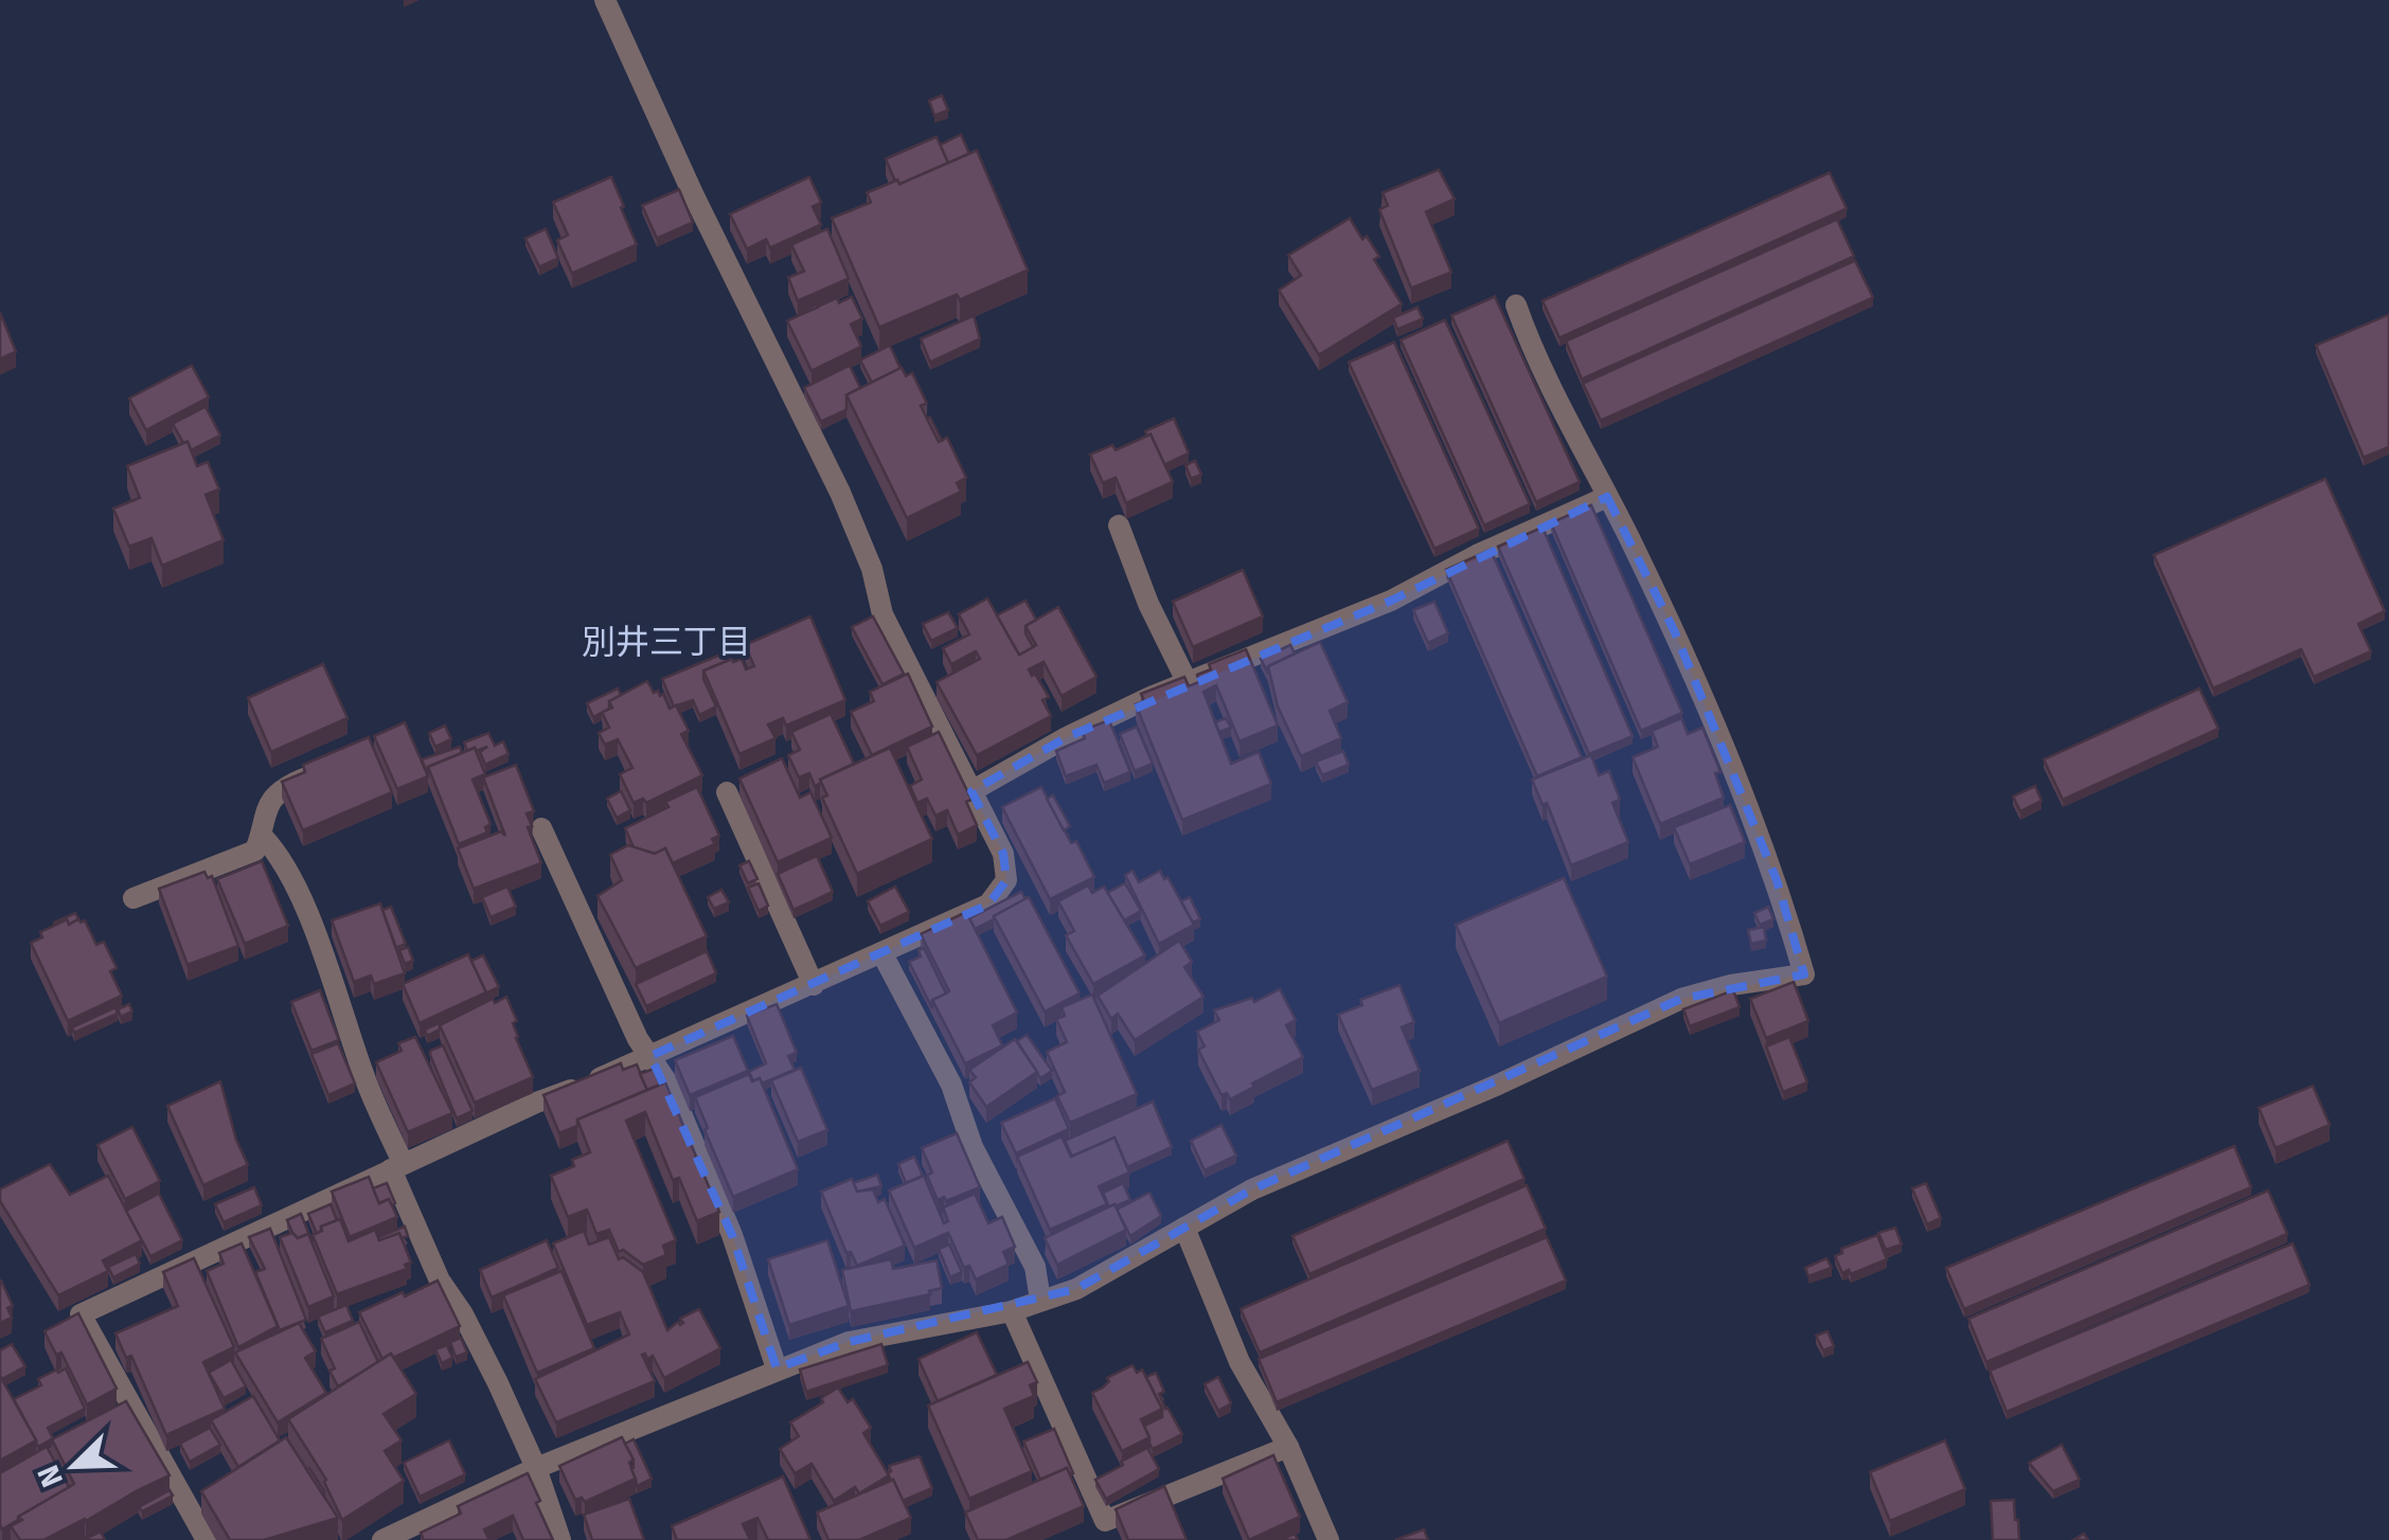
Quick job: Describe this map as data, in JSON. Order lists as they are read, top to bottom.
{
  "districts": ["別井三丁目"],
  "north": "bottom left"
}
